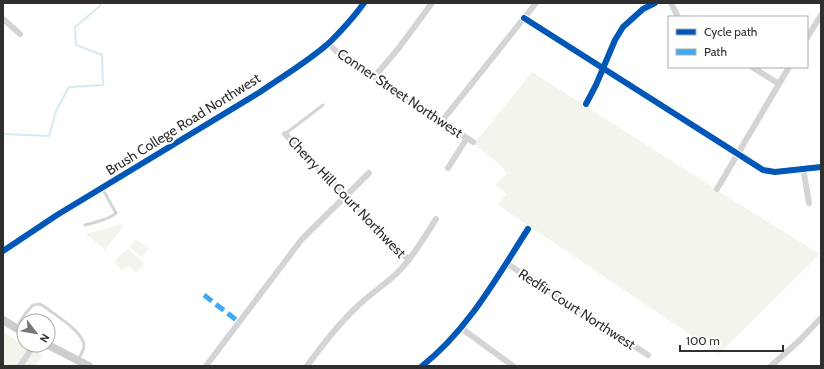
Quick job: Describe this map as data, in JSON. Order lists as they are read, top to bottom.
{
  "streets": {
    "street": [
      "Conner Street Northwest",
      "Brush College Road Northwest",
      "Cherry Hill Court Northwest",
      "Redfir Court Northwest"
    ]
  },
  "crossings": [
    ["Conner Street Northwest", "Brush College Road Northwest"]
  ],
  "legend": ["Cycle path", "Path"],
  "scale_bar": "100 m",
  "north": "bottom right"
}
